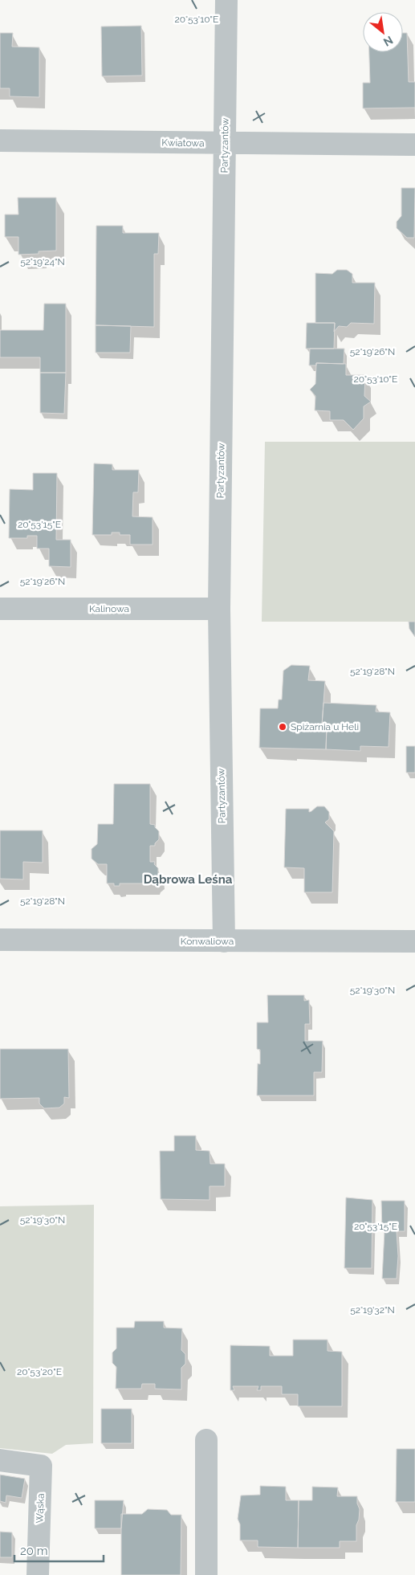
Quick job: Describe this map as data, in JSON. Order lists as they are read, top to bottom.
{
  "streets": {
    "street": [
      "Kwiatowa",
      "Partyzantów",
      "Kalinowa",
      "Konwaliowa",
      "Wąska"
    ]
  },
  "crossings": [
    ["Kwiatowa", "Partyzantów"],
    ["Partyzantów", "Kalinowa"],
    ["Partyzantów", "Konwaliowa"]
  ],
  "districts": ["Dąbrowa Leśna"],
  "places": ["Spiżarnia u Heli"],
  "scale_bar": "20 m",
  "north": "bottom right",
  "coordinates": [
    "20°53'10\"E",
    "52°19'24\"N",
    "52°19'26\"N",
    "20°53'15\"E",
    "52°19'28\"N",
    "52°19'30\"N",
    "52°19'32\"N",
    "20°53'20\"E"
  ]
}
